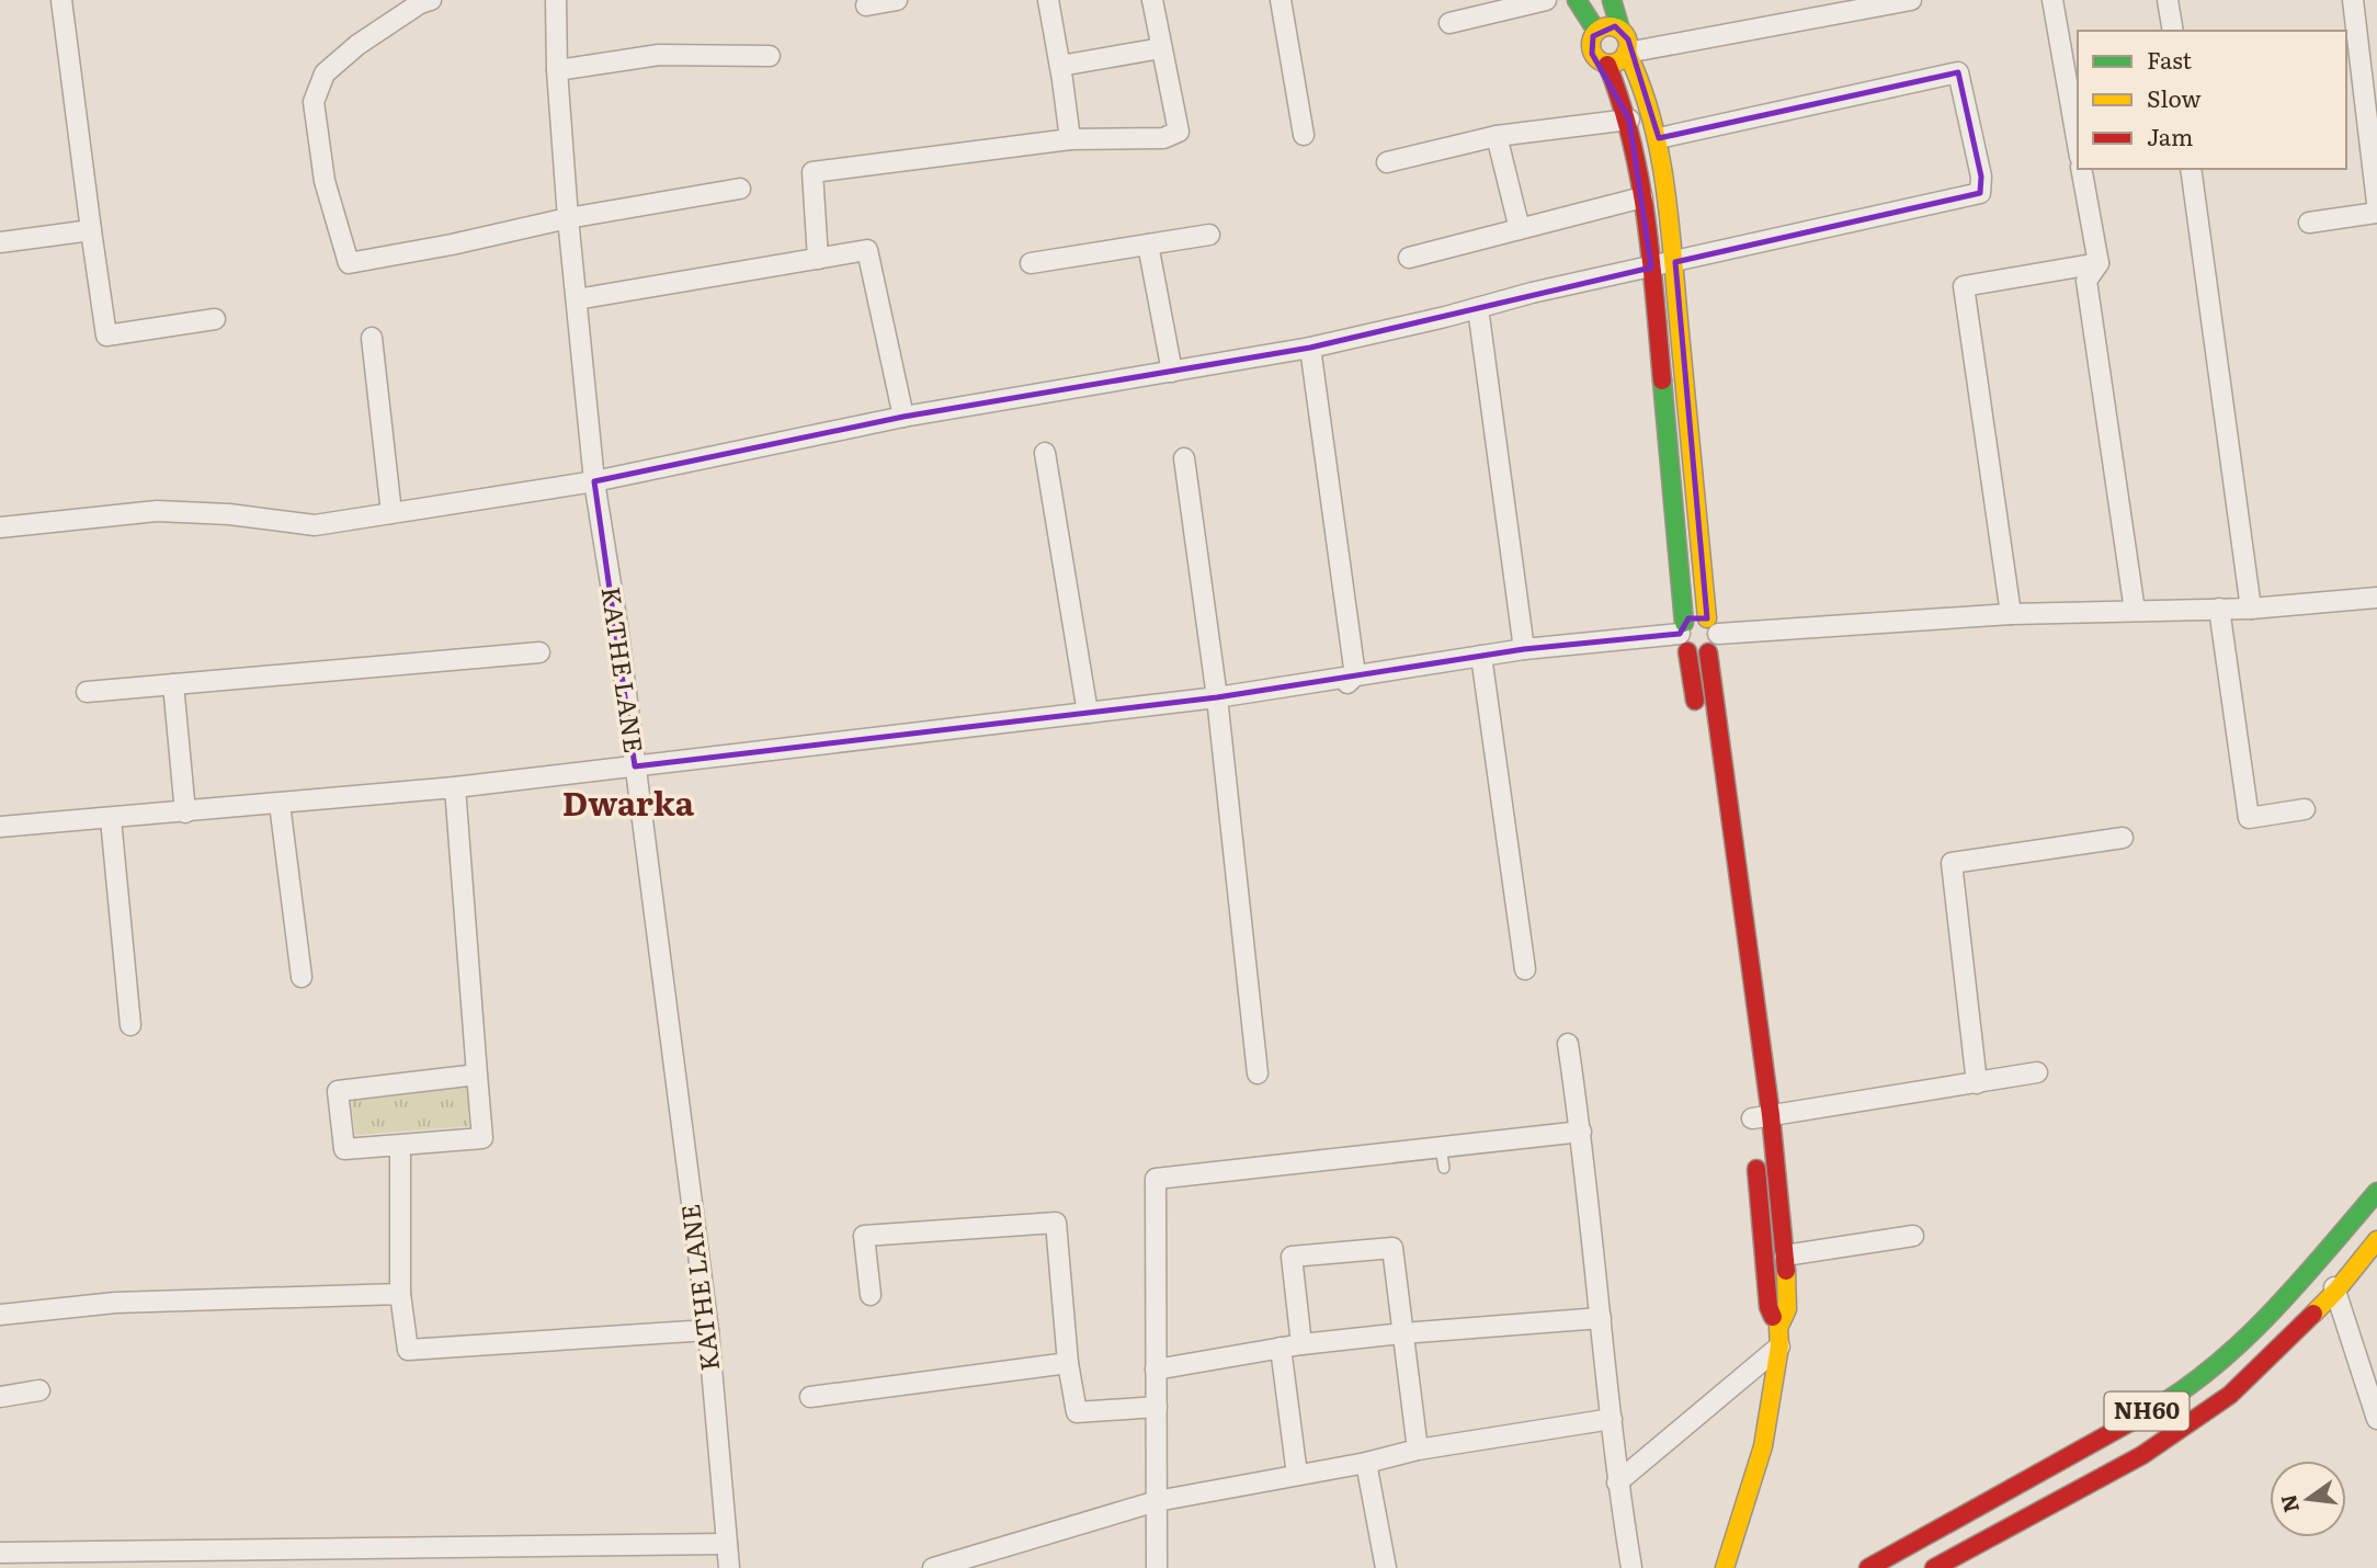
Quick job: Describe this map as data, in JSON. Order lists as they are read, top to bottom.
{
  "streets": {
    "main road": ["NH60"],
    "street": ["KATHE LANE"]
  },
  "districts": ["Dwarka"],
  "legend": ["Fast", "Slow", "Jam"],
  "north": "left"
}
